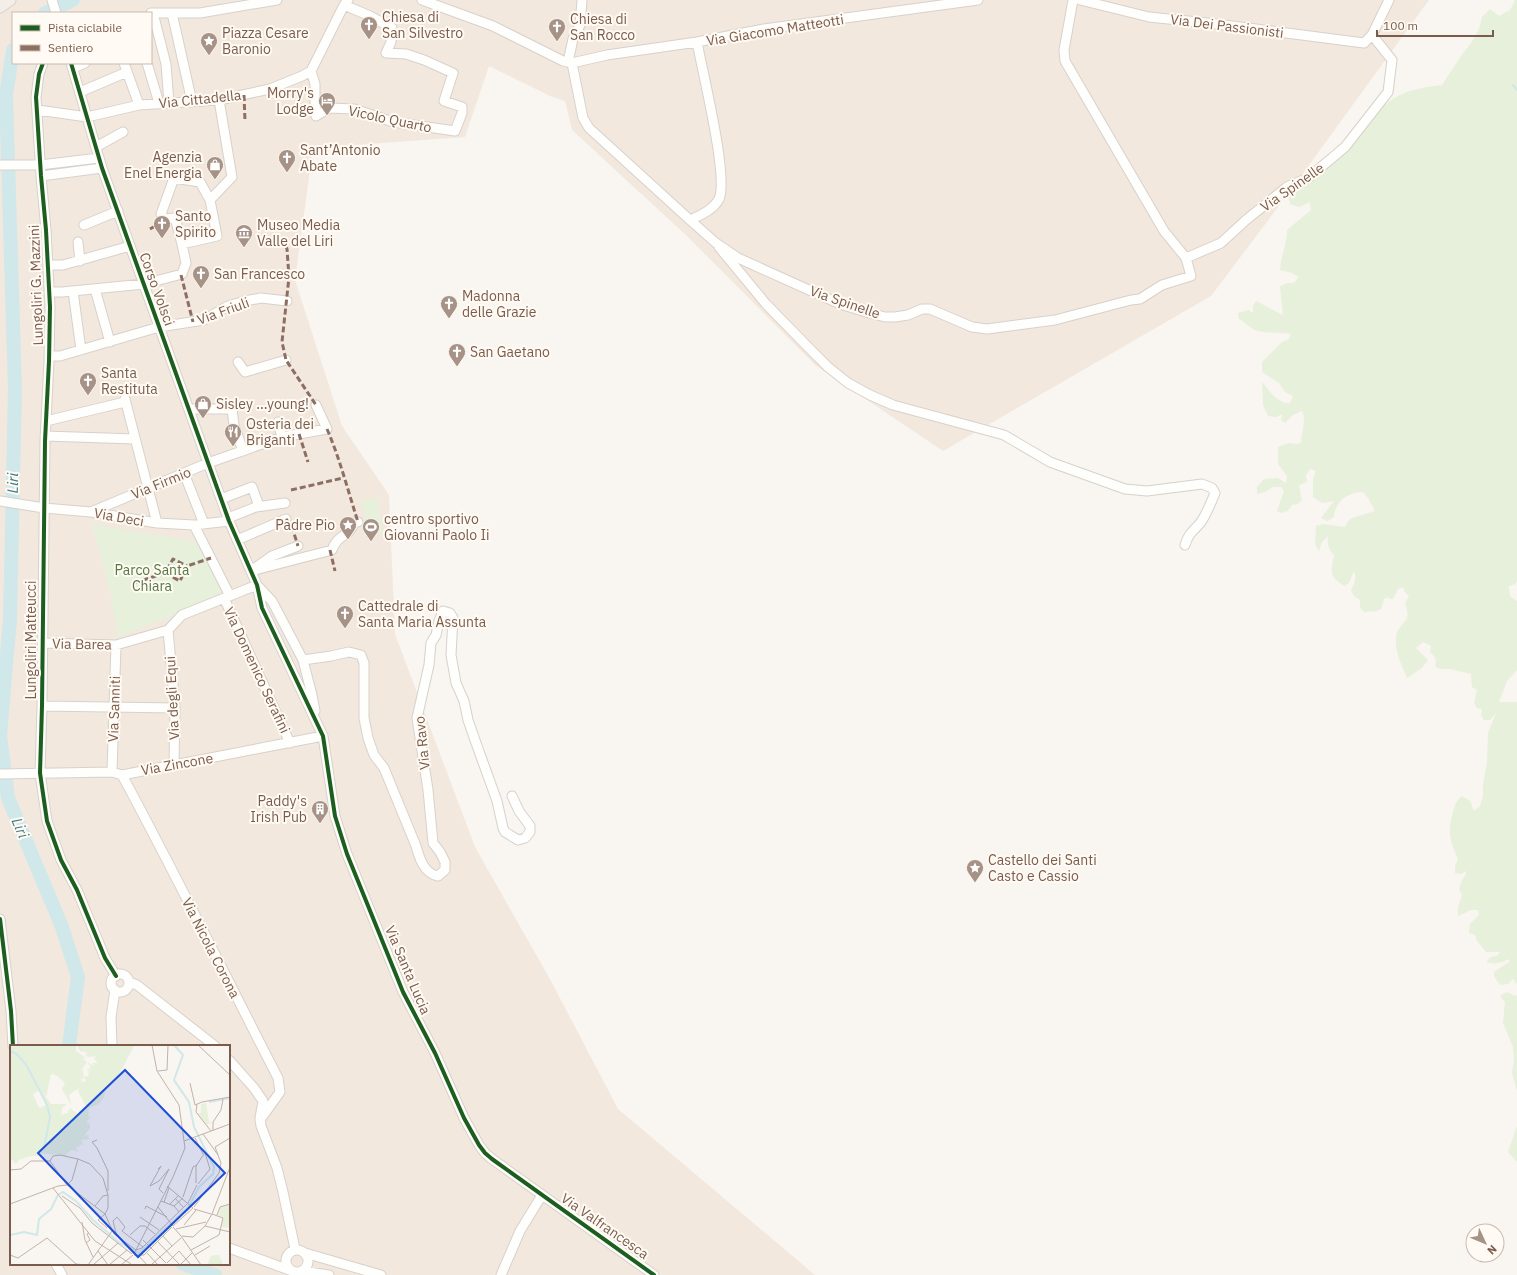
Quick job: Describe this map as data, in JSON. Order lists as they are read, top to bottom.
{
  "streets": {
    "street": [
      "Via Dei Passionisti",
      "Via Giacomo Matteotti",
      "Via Cittadella",
      "Vicolo Quarto",
      "Via Spinelle",
      "Lungoliri G. Mazzini",
      "Corso Volsci",
      "Via Friuli",
      "Via Firmio",
      "Via Deci",
      "Lungoliri Matteucci",
      "Via Barea",
      "Via Domenico Serafini",
      "Via degli Equi",
      "Via Sanniti",
      "Via Ravo",
      "Via Zincone",
      "Via Nicola Corona",
      "Via Santa Lucia",
      "Via Valfrancesca"
    ]
  },
  "crossings": [
    ["Via Dei Passionisti", "Via Spinelle"],
    ["Via Giacomo Matteotti", "Via Spinelle"],
    ["Via Cittadella", "Vicolo Quarto"],
    ["Via Cittadella", "Corso Volsci"],
    ["Lungoliri G. Mazzini", "Via Friuli"],
    ["Lungoliri G. Mazzini", "Via Deci"],
    ["Lungoliri G. Mazzini", "Lungoliri Matteucci"],
    ["Corso Volsci", "Via Friuli"],
    ["Corso Volsci", "Via Firmio"],
    ["Corso Volsci", "Via Deci"],
    ["Via Firmio", "Via Deci"],
    ["Via Firmio", "Via Domenico Serafini"],
    ["Via Deci", "Lungoliri Matteucci"],
    ["Via Deci", "Via Domenico Serafini"],
    ["Lungoliri Matteucci", "Via Barea"],
    ["Lungoliri Matteucci", "Via Zincone"],
    ["Via Barea", "Via degli Equi"],
    ["Via Barea", "Via Sanniti"],
    ["Via Domenico Serafini", "Via Zincone"],
    ["Via degli Equi", "Via Zincone"],
    ["Via Sanniti", "Via Zincone"],
    ["Via Zincone", "Via Nicola Corona"],
    ["Via Zincone", "Via Santa Lucia"],
    ["Via Santa Lucia", "Via Valfrancesca"]
  ],
  "water": ["Liri"],
  "parks": ["Parco Santa Chiara"],
  "places": {
    "church": [
      "Chiesa di San Silvestro",
      "Chiesa di San Rocco",
      "Sant’Antonio Abate",
      "Santo Spirito",
      "San Francesco",
      "Madonna delle Grazie",
      "San Gaetano",
      "Santa Restituta",
      "Cattedrale di Santa Maria Assunta"
    ],
    "place": ["Piazza Cesare Baronio", "Padre Pio", "Castello dei Santi Casto e Cassio"],
    "hotel": ["Morry's Lodge"],
    "shop": ["Agenzia Enel Energia", "Sisley ...young!"],
    "museum": ["Museo Media Valle del Liri"],
    "restaurant": ["Osteria dei Briganti"],
    "sports": ["centro sportivo Giovanni Paolo Ii"],
    "building": ["Paddy's Irish Pub"]
  },
  "legend": ["Pista ciclabile", "Sentiero"],
  "scale_bar": "100 m",
  "north": "bottom right"
}
